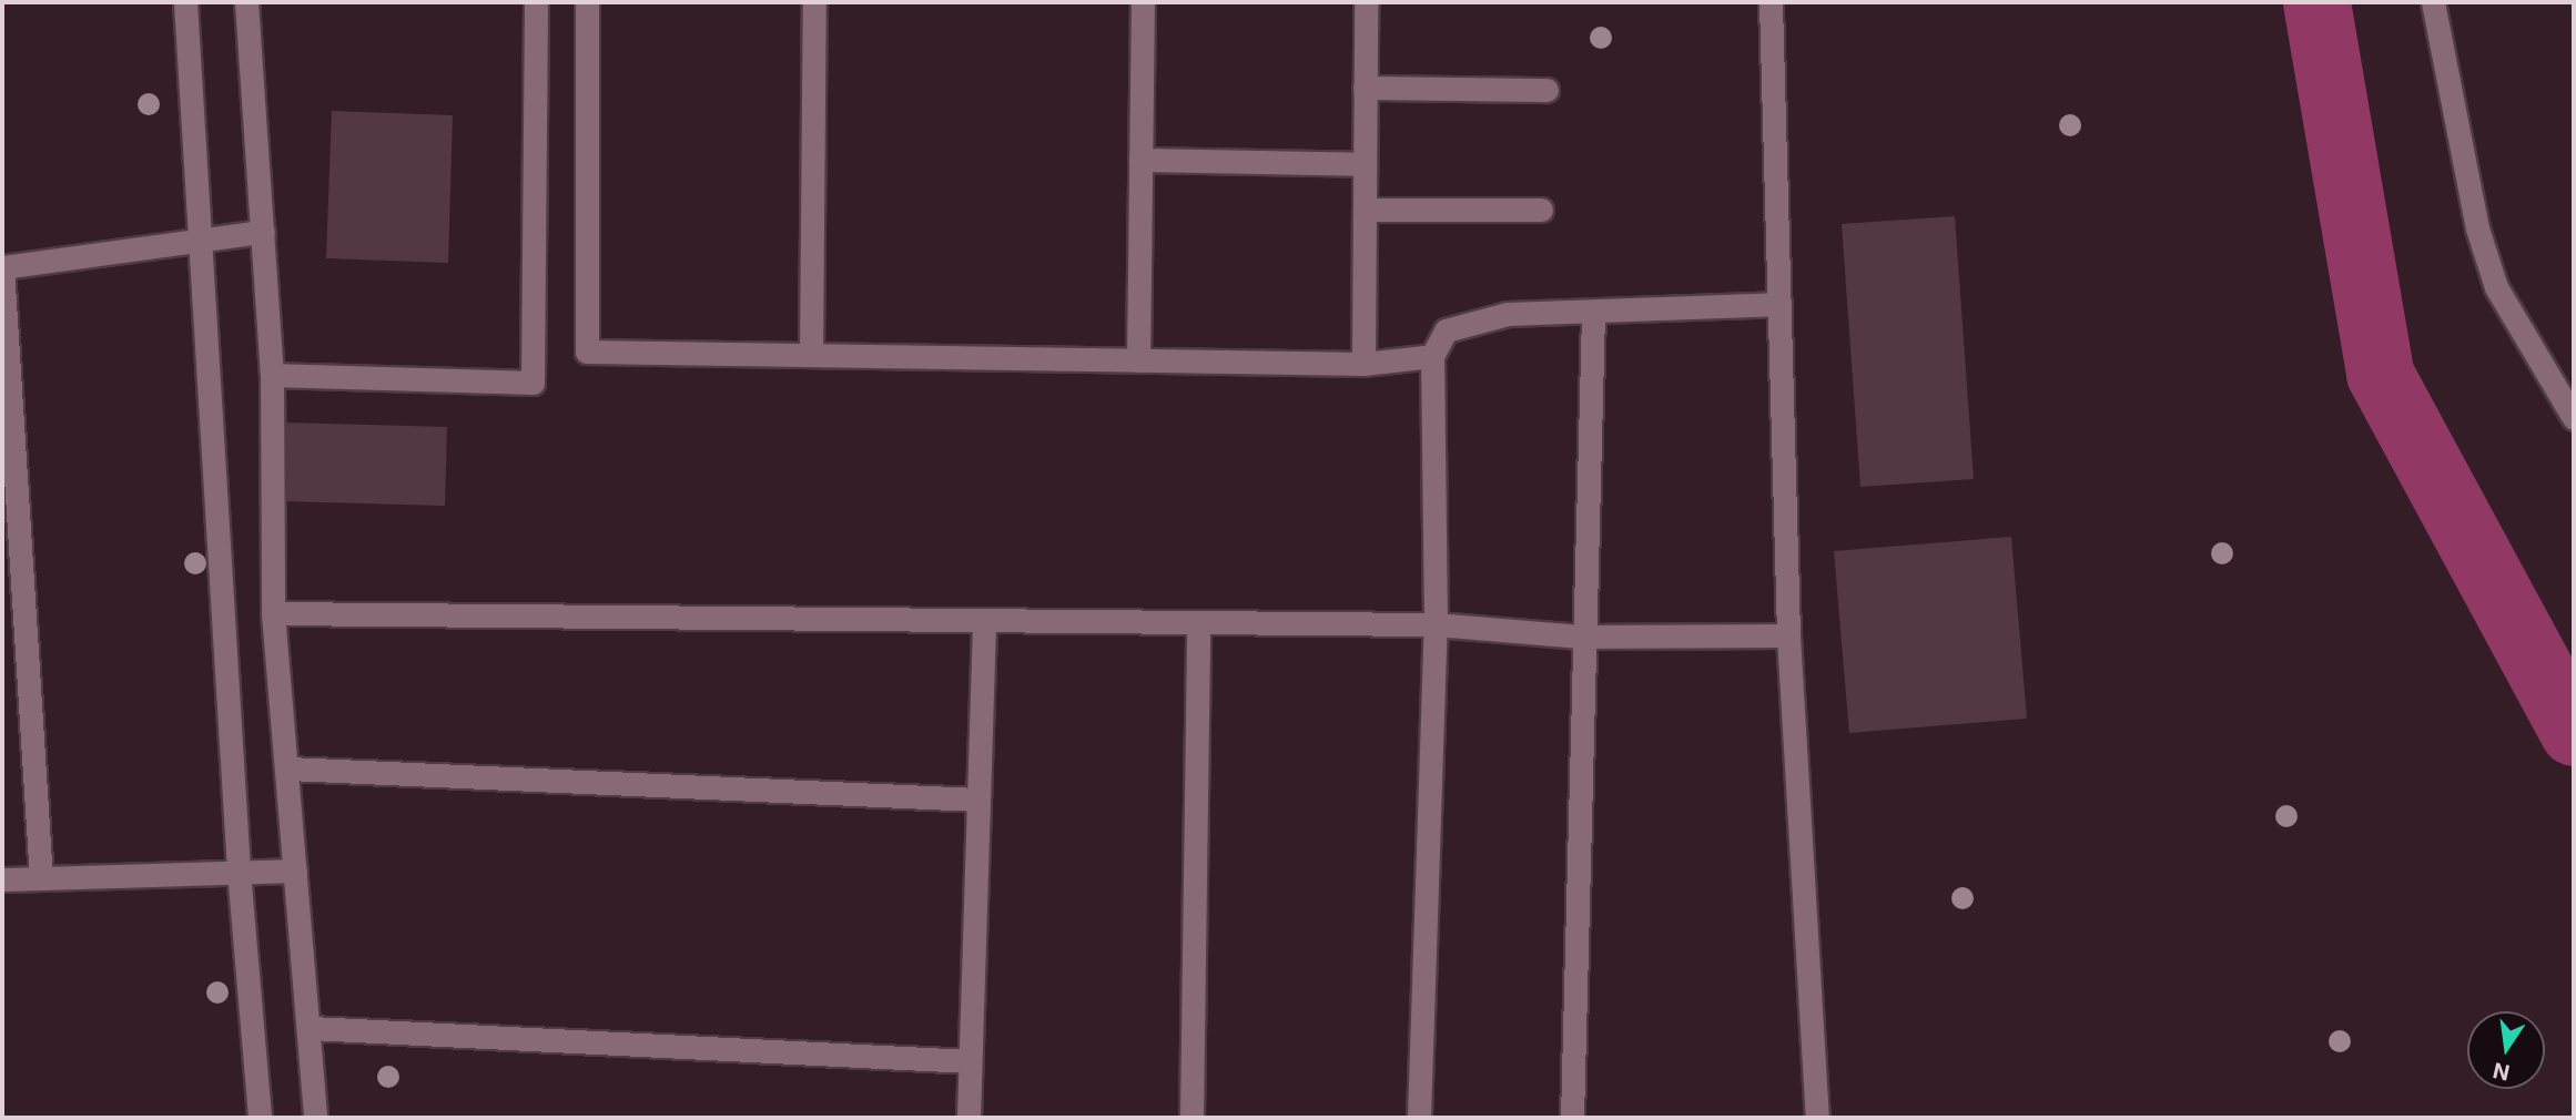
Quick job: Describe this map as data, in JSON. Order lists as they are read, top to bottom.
{
  "north": "bottom"
}
